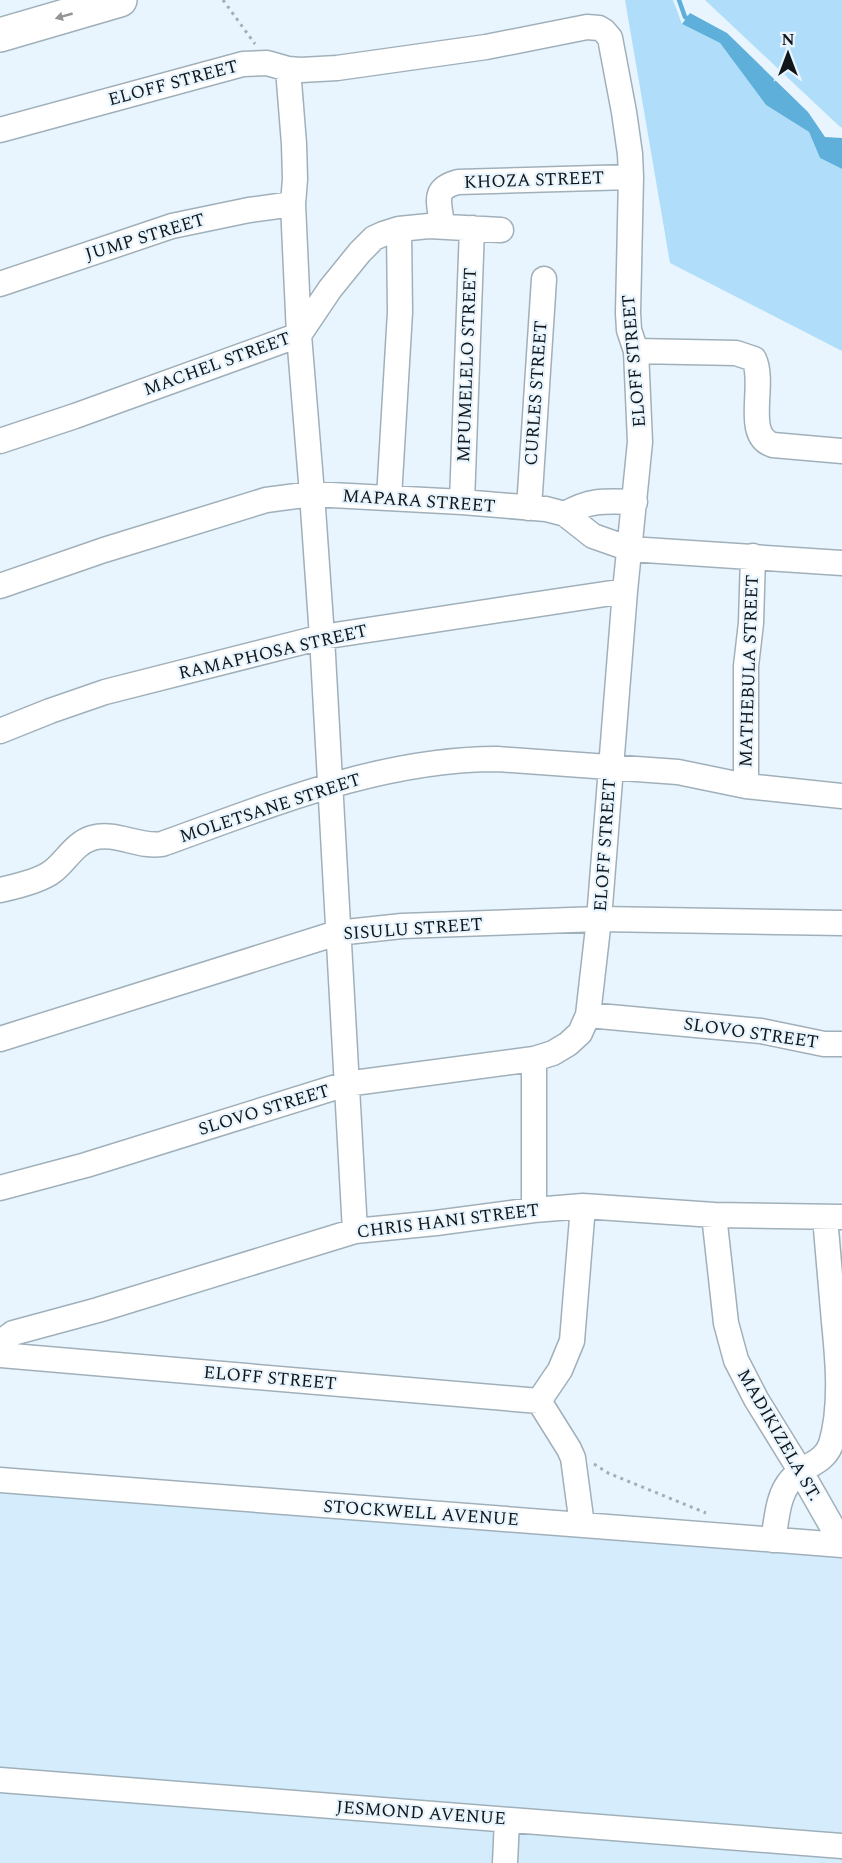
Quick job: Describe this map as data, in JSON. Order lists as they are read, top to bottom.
{
  "streets": {
    "street": [
      "ELOFF STREET",
      "KHOZA STREET",
      "JUMP STREET",
      "MACHEL STREET",
      "MPUMELELO STREET",
      "CURLES STREET",
      "MAPARA STREET",
      "RAMAPHOSA STREET",
      "MATHEBULA STREET",
      "MOLETSANE STREET",
      "SISULU STREET",
      "SLOVO STREET",
      "CHRIS HANI STREET",
      "MADIKIZELA ST.",
      "STOCKWELL AVENUE",
      "JESMOND AVENUE"
    ]
  },
  "crossings": [
    ["ELOFF STREET", "KHOZA STREET"],
    ["ELOFF STREET", "MAPARA STREET"],
    ["ELOFF STREET", "RAMAPHOSA STREET"],
    ["ELOFF STREET", "MOLETSANE STREET"],
    ["ELOFF STREET", "SISULU STREET"],
    ["ELOFF STREET", "SLOVO STREET"],
    ["KHOZA STREET", "MACHEL STREET"],
    ["MACHEL STREET", "MPUMELELO STREET"],
    ["MPUMELELO STREET", "MAPARA STREET"],
    ["CURLES STREET", "MAPARA STREET"],
    ["MAPARA STREET", "MATHEBULA STREET"],
    ["MATHEBULA STREET", "MOLETSANE STREET"],
    ["CHRIS HANI STREET", "MADIKIZELA ST."],
    ["MADIKIZELA ST.", "STOCKWELL AVENUE"]
  ],
  "north": "top"
}
